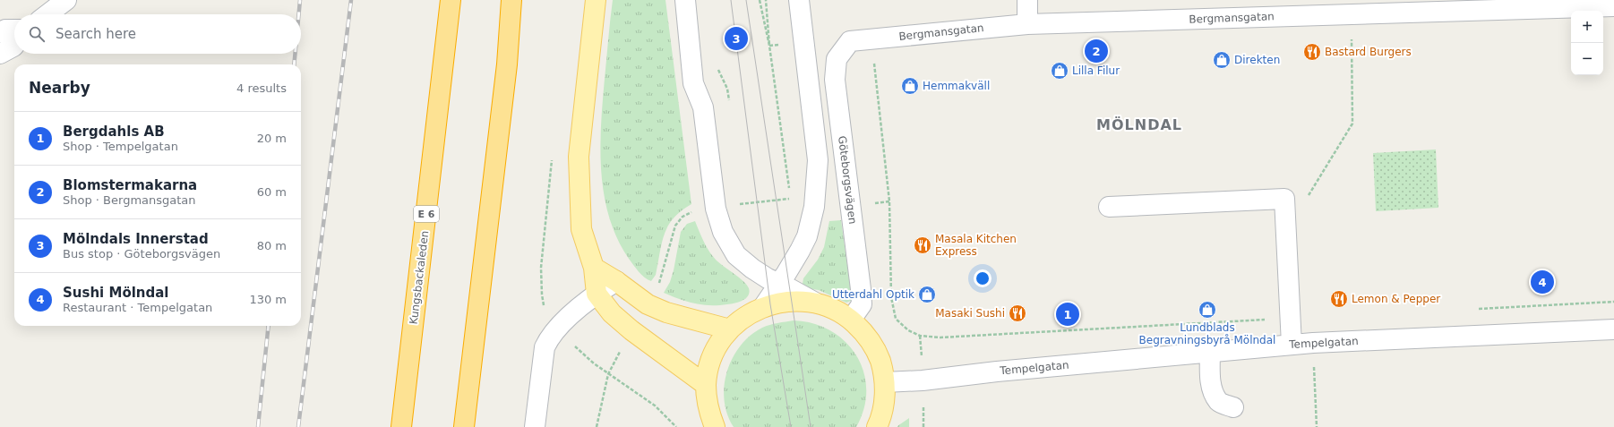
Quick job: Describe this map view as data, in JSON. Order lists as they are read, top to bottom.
{
  "streets": {
    "highway": ["E 6", "Kungsbackaleden"],
    "street": ["Bergmansgatan", "Göteborgsvägen", "Tempelgatan"]
  },
  "crossings": [
    ["Bergmansgatan", "Göteborgsvägen"]
  ],
  "districts": ["MÖLNDAL"],
  "places": {
    "restaurant": [
      "Bastard Burgers",
      "Masala Kitchen Express",
      "Lemon & Pepper",
      "Masaki Sushi"
    ],
    "shop": [
      "Direkten",
      "Lilla Filur",
      "Hemmakväll",
      "Utterdahl Optik",
      "Lundblads Begravningsbyrå Mölndal"
    ]
  },
  "page": {
    "map_buttons": ["+", "−"],
    "search": "Search here",
    "pins": [
      "3",
      "2",
      "4",
      "1"
    ],
    "heading": ["Nearby", "4 results"],
    "list": [
      {
        "mark": "1",
        "name": "Bergdahls AB",
        "note": "Shop · Tempelgatan",
        "value": "20 m"
      },
      {
        "mark": "2",
        "name": "Blomstermakarna",
        "note": "Shop · Bergmansgatan",
        "value": "60 m"
      },
      {
        "mark": "3",
        "name": "Mölndals Innerstad",
        "note": "Bus stop · Göteborgsvägen",
        "value": "80 m"
      },
      {
        "mark": "4",
        "name": "Sushi Mölndal",
        "note": "Restaurant · Tempelgatan",
        "value": "130 m"
      }
    ]
  }
}
